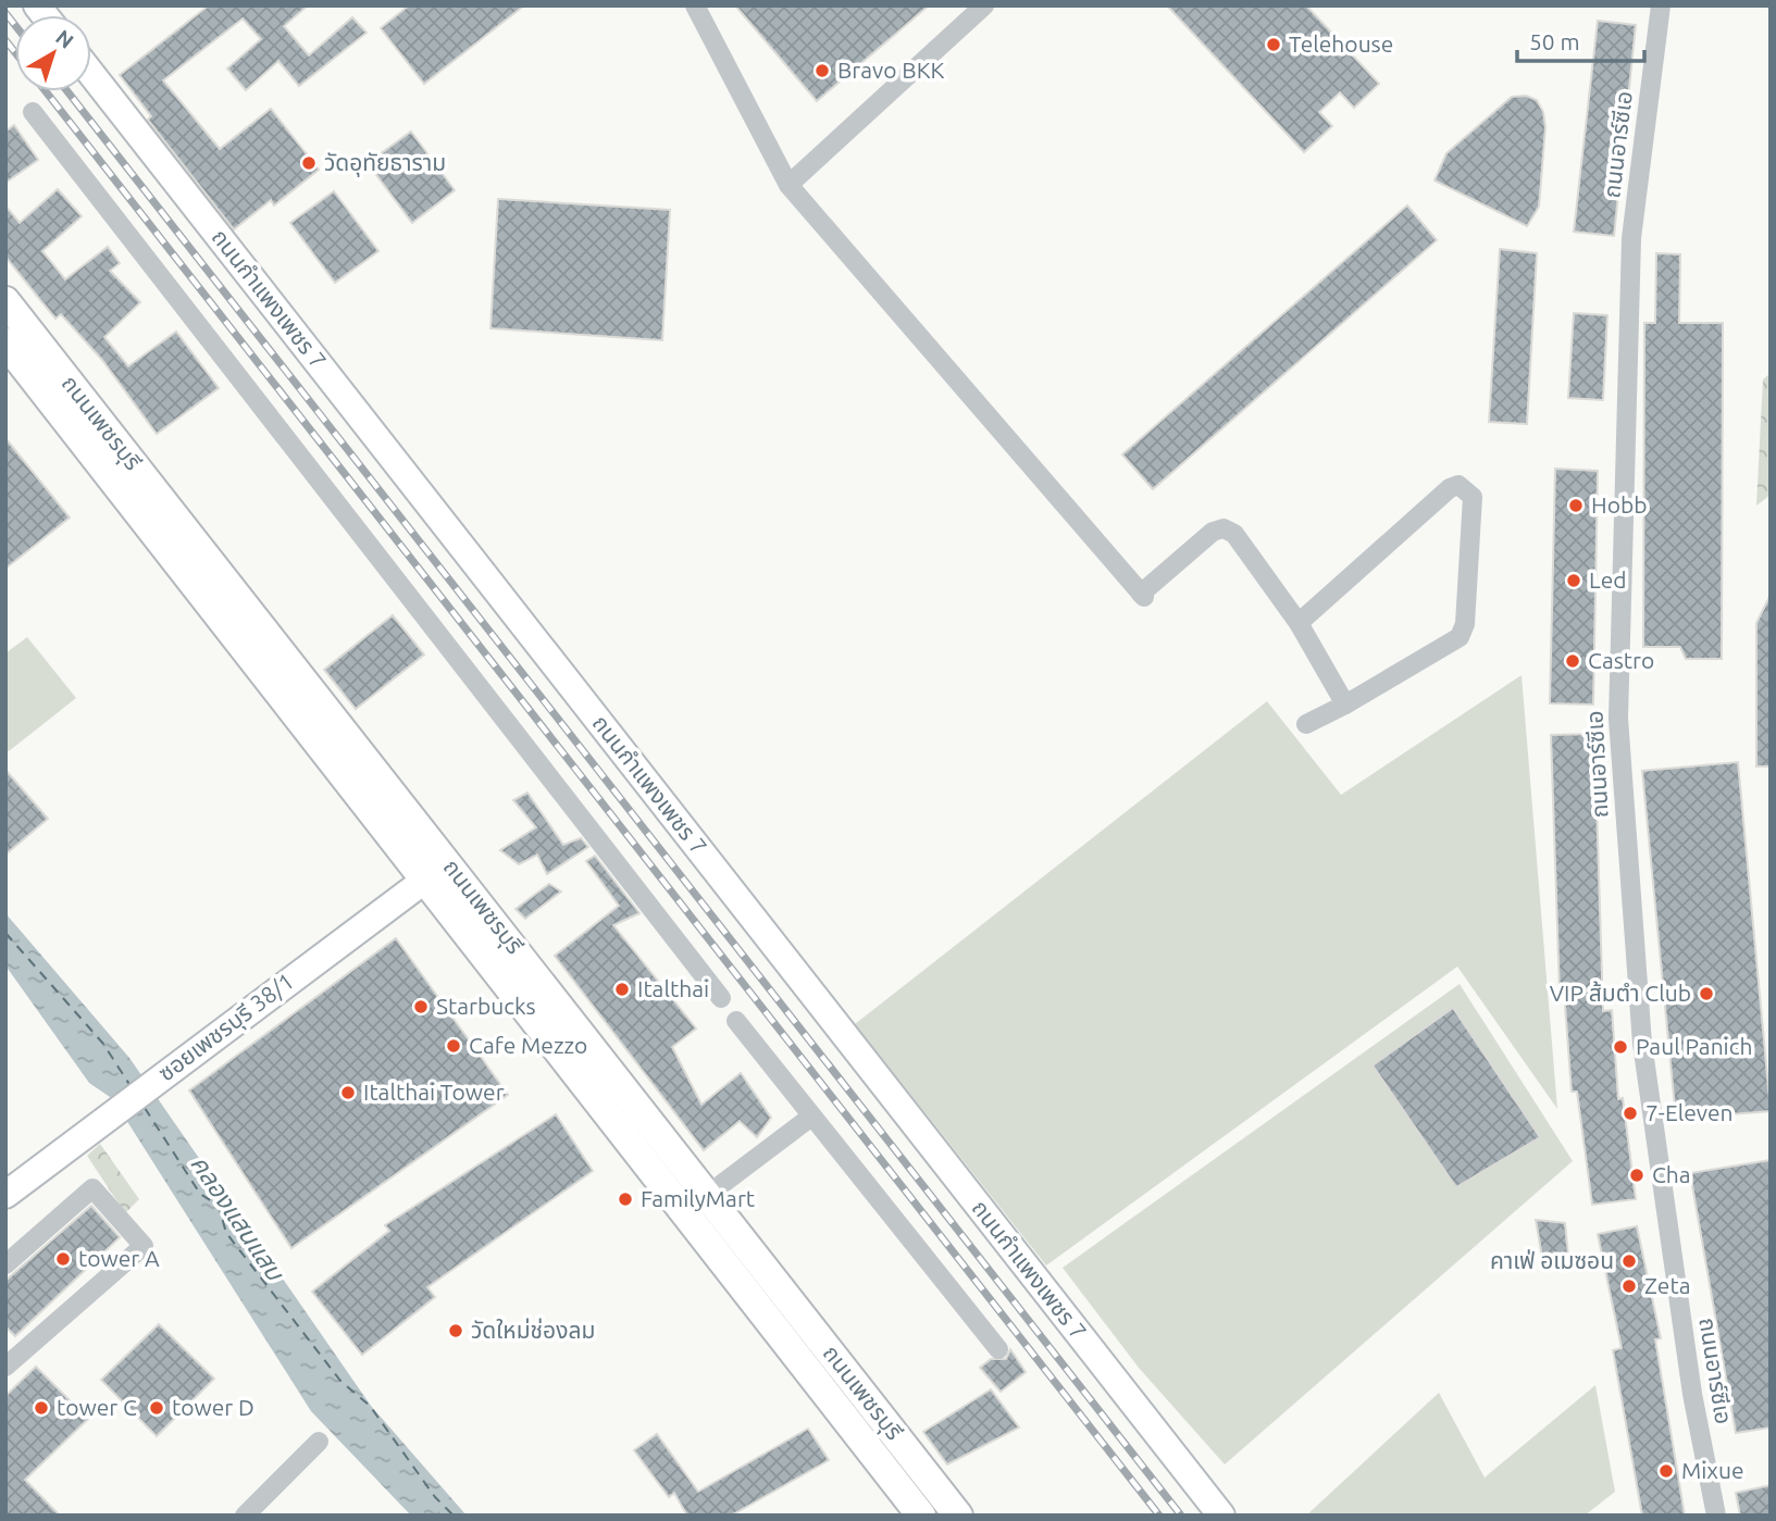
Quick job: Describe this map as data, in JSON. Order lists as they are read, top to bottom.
{
  "streets": {
    "main road": ["ถนนเพชรบุรี"],
    "street": ["ถนนอาร์ซีเอ", "ถนนกำแพงเพชร 7", "ซอยเพชรบุรี 38/1"]
  },
  "crossings": [
    ["ถนนเพชรบุรี", "ซอยเพชรบุรี 38/1"]
  ],
  "water": ["คลองแสนแสบ"],
  "places": [
    "Telehouse",
    "Bravo BKK",
    "วัดอุทัยธาราม",
    "Hobb",
    "Led",
    "Castro",
    "Italthai",
    "VIP ส้มตำ Club",
    "Starbucks",
    "Cafe Mezzo",
    "Paul Panich",
    "Italthai Tower",
    "7-Eleven",
    "Cha",
    "FamilyMart",
    "tower A",
    "คาเฟ่ อเมซอน",
    "Zeta",
    "วัดใหม่ช่องลม",
    "tower C",
    "tower D",
    "Mixue"
  ],
  "scale_bar": "50 m",
  "north": "top right"
}
